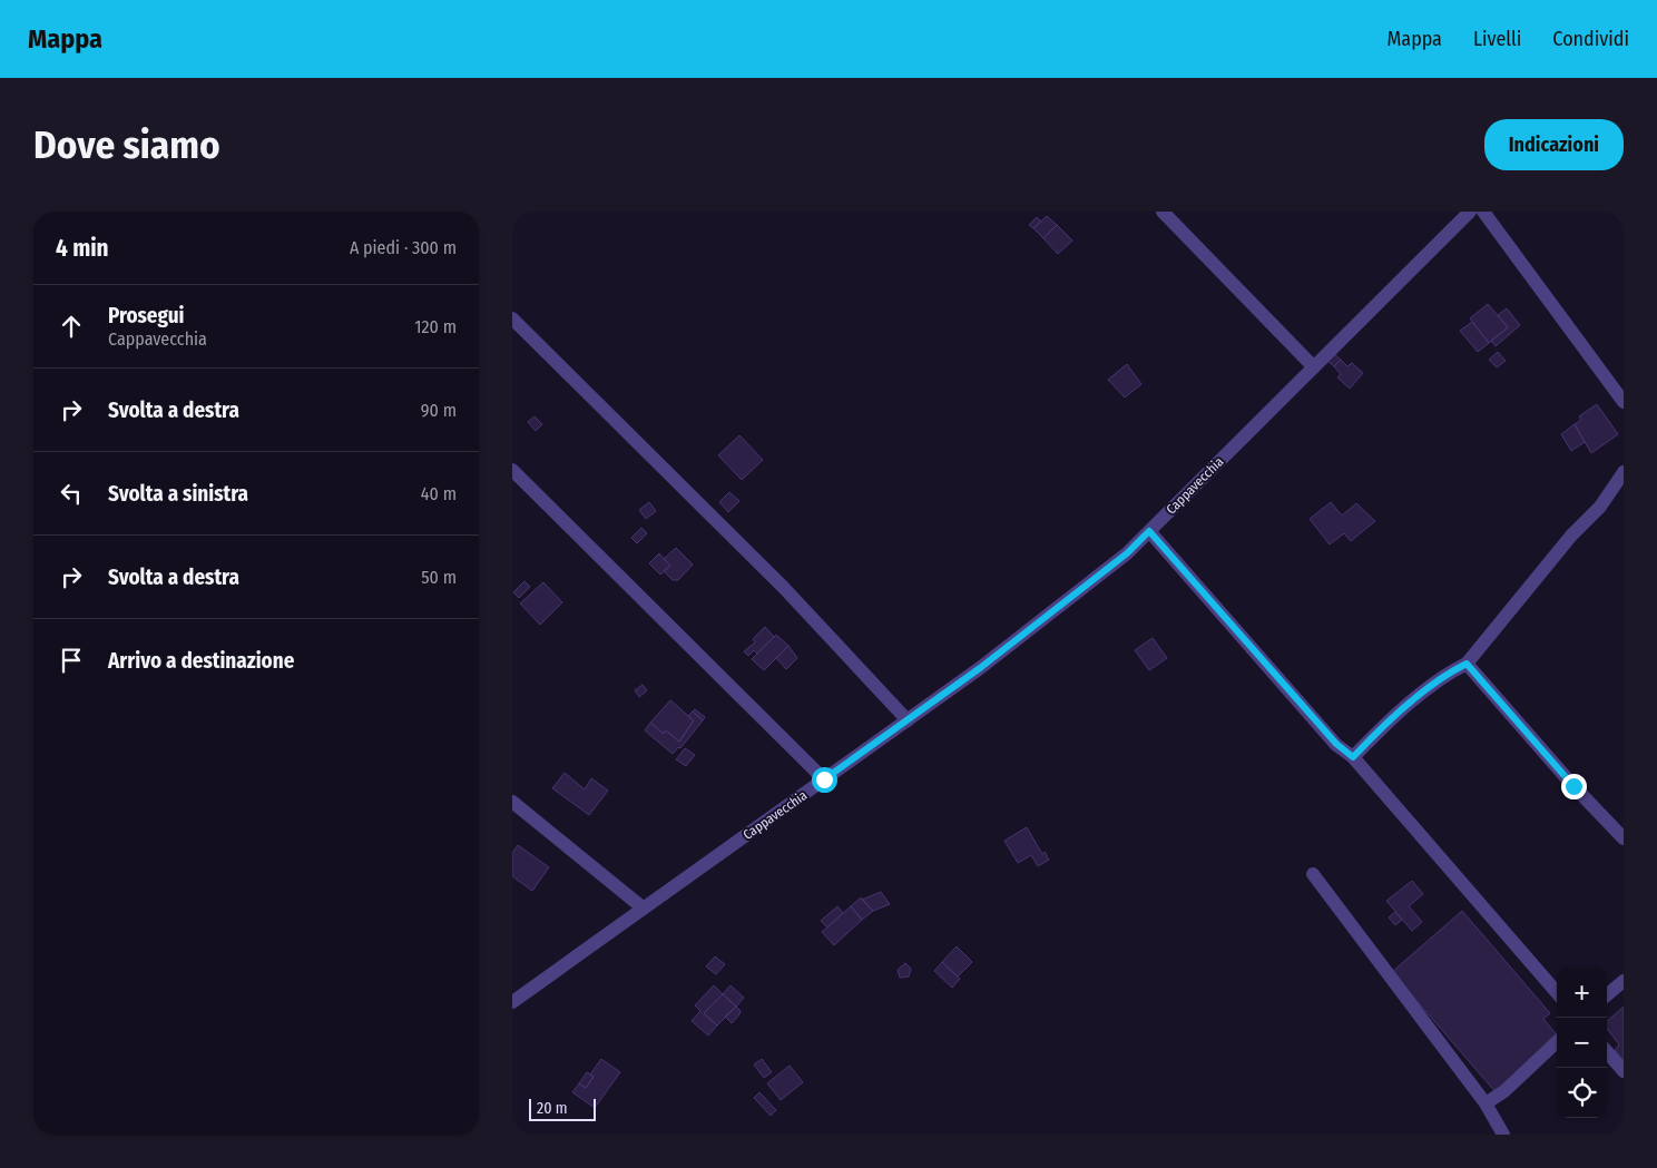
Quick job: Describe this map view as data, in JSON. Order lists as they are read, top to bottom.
{
  "streets": {
    "street": ["Cappavecchia"]
  },
  "scale_bar": "20 m",
  "page": {
    "header": "Mappa",
    "nav": ["Mappa", "Livelli", "Condividi"],
    "buttons": "Indicazioni",
    "title": "Dove siamo",
    "heading": ["4 min", "A piedi · 300 m"],
    "list": [
      ["Prosegui", "Cappavecchia", "120 m"],
      ["Svolta a destra", "90 m"],
      ["Svolta a sinistra", "40 m"],
      ["Svolta a destra", "50 m"],
      "Arrivo a destinazione"
    ],
    "map_buttons": ["+", "−"],
    "scale": "20 m"
  }
}
